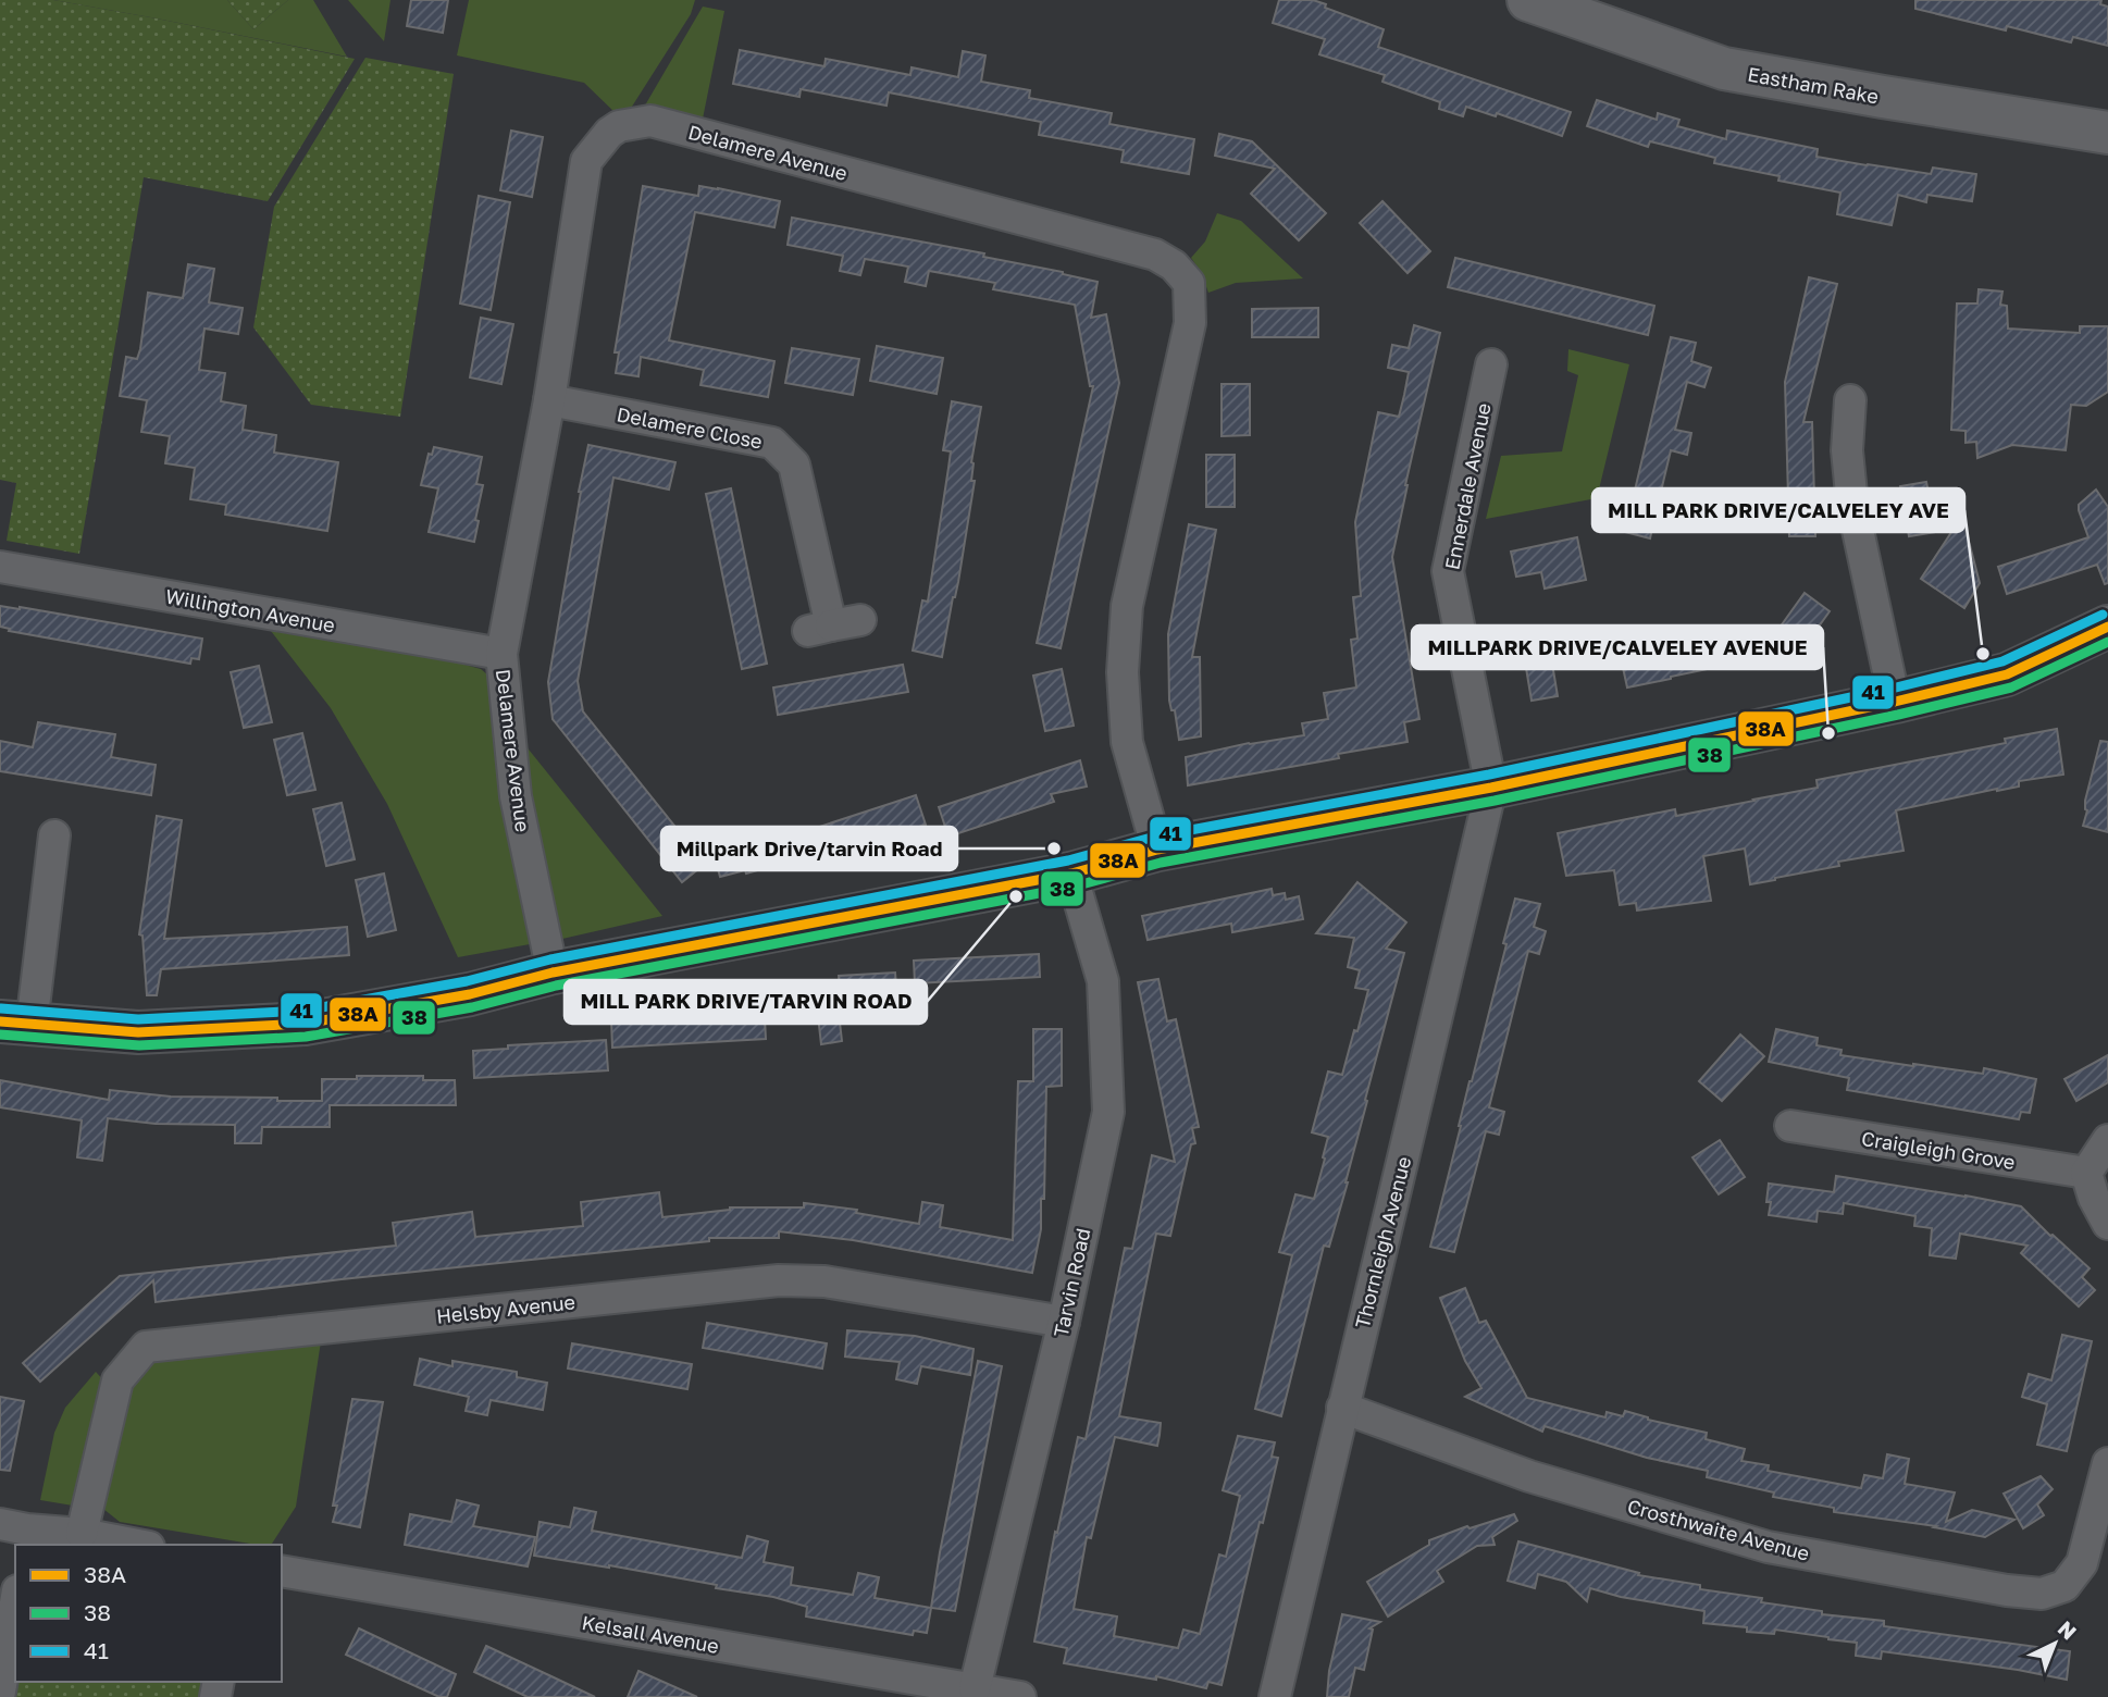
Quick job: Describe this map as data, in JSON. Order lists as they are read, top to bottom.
{
  "streets": {
    "street": [
      "Eastham Rake",
      "Delamere Avenue",
      "Delamere Close",
      "Ennerdale Avenue",
      "Willington Avenue",
      "Craigleigh Grove",
      "Thornleigh Avenue",
      "Tarvin Road",
      "Helsby Avenue",
      "Crosthwaite Avenue",
      "Kelsall Avenue"
    ]
  },
  "crossings": [
    ["Delamere Avenue", "Delamere Close"],
    ["Delamere Avenue", "Willington Avenue"],
    ["Ennerdale Avenue", "Thornleigh Avenue"],
    ["Thornleigh Avenue", "Crosthwaite Avenue"],
    ["Tarvin Road", "Helsby Avenue"],
    ["Tarvin Road", "Kelsall Avenue"]
  ],
  "places": [
    "MILL PARK DRIVE/CALVELEY AVE",
    "MILLPARK DRIVE/CALVELEY AVENUE",
    "Millpark Drive/tarvin Road",
    "MILL PARK DRIVE/TARVIN ROAD"
  ],
  "lines": ["transit line 41", "transit line 38A", "transit line 38"],
  "legend": ["38A", "38", "41"],
  "north": "top right"
}
